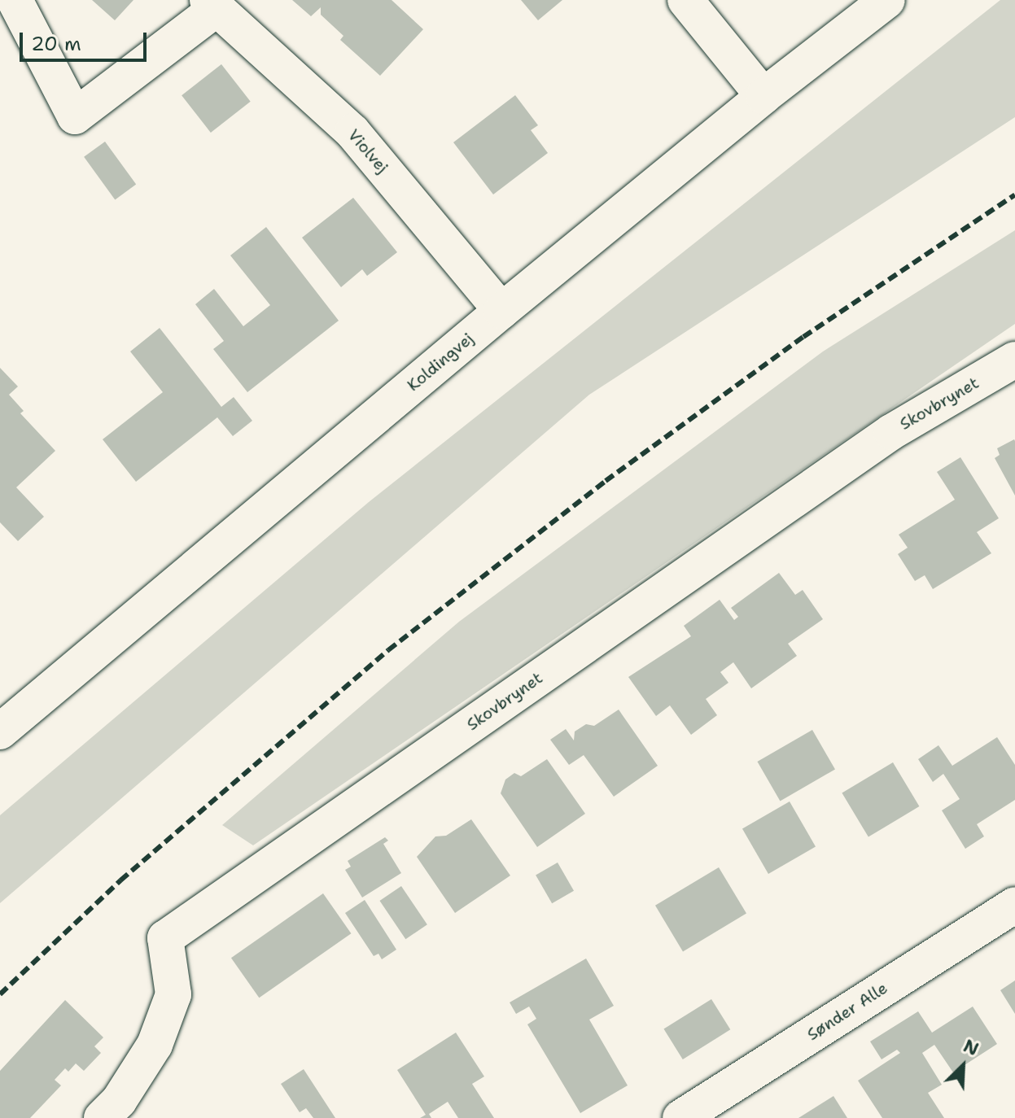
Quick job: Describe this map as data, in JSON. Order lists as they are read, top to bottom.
{
  "streets": {
    "street": [
      "Violvej",
      "Koldingvej",
      "Skovbrynet",
      "Sønder Alle"
    ]
  },
  "crossings": [
    ["Violvej", "Koldingvej"]
  ],
  "scale_bar": "20 m",
  "north": "top right"
}
